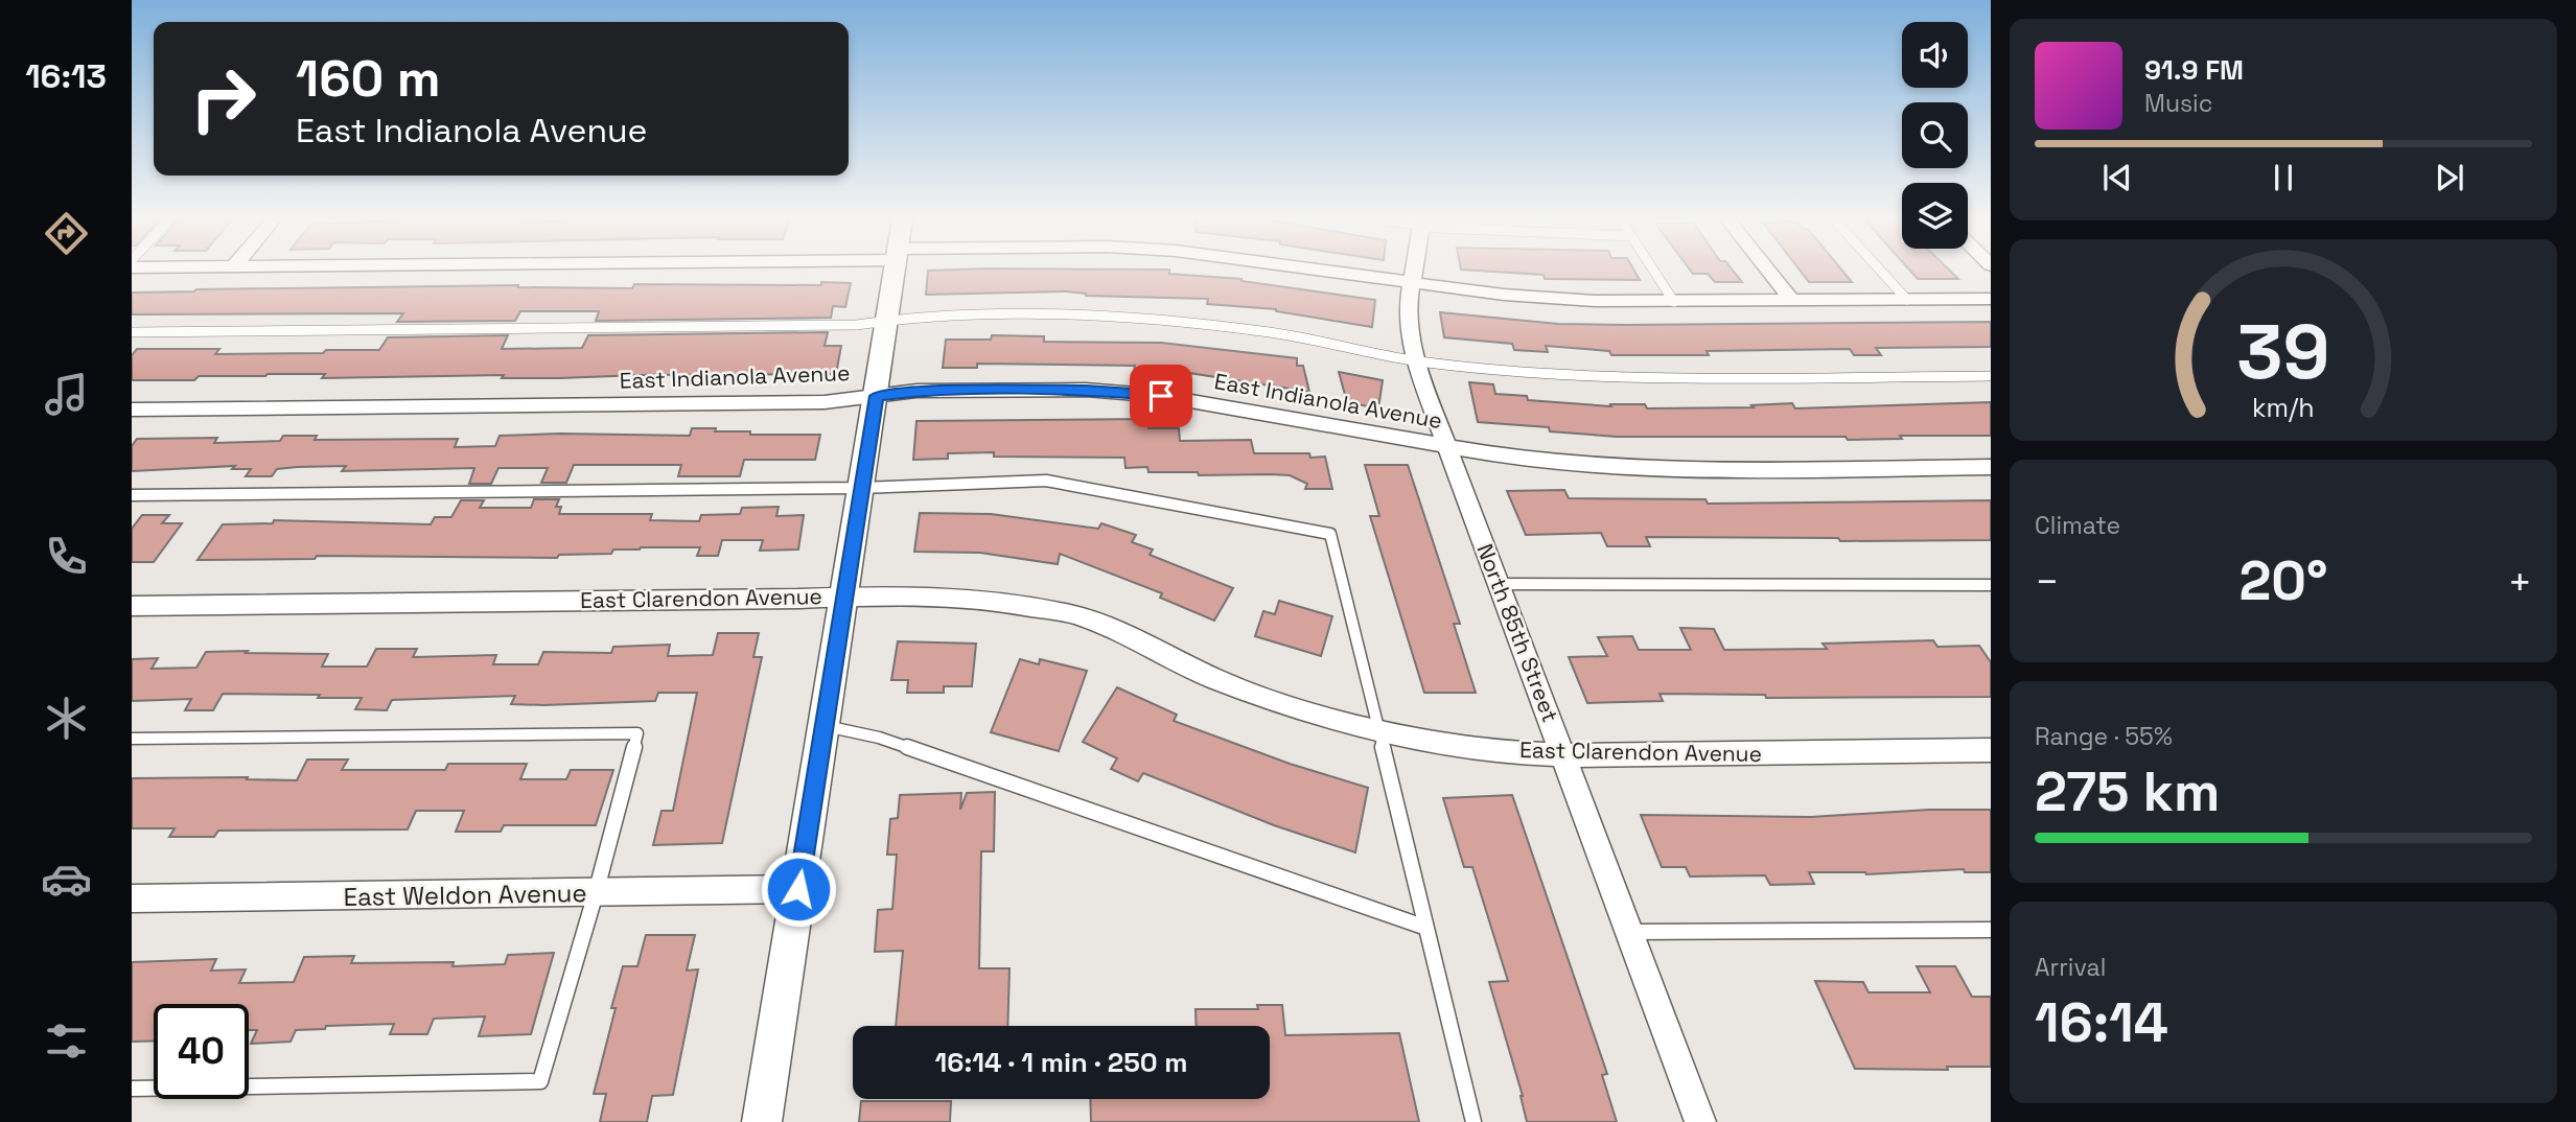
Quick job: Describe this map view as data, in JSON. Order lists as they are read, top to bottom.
{
  "streets": {
    "street": [
      "East Indianola Avenue",
      "East Clarendon Avenue",
      "North 85th Street",
      "East Weldon Avenue"
    ]
  },
  "crossings": [
    ["East Indianola Avenue", "North 85th Street"],
    ["East Clarendon Avenue", "North 85th Street"]
  ],
  "page": {
    "tabs": "16:13",
    "turn": ["160 m", "East Indianola Avenue"],
    "song": ["91.9 FM", "Music"],
    "tile": [
      "Climate",
      ["Range · 55%", "275 km"],
      ["Arrival", "16:14"]
    ],
    "heat": ["−", "20°", "+"],
    "limit": "40",
    "trip": "16:14 · 1 min · 250 m",
    "gauge": ["39", "km/h"]
  }
}
